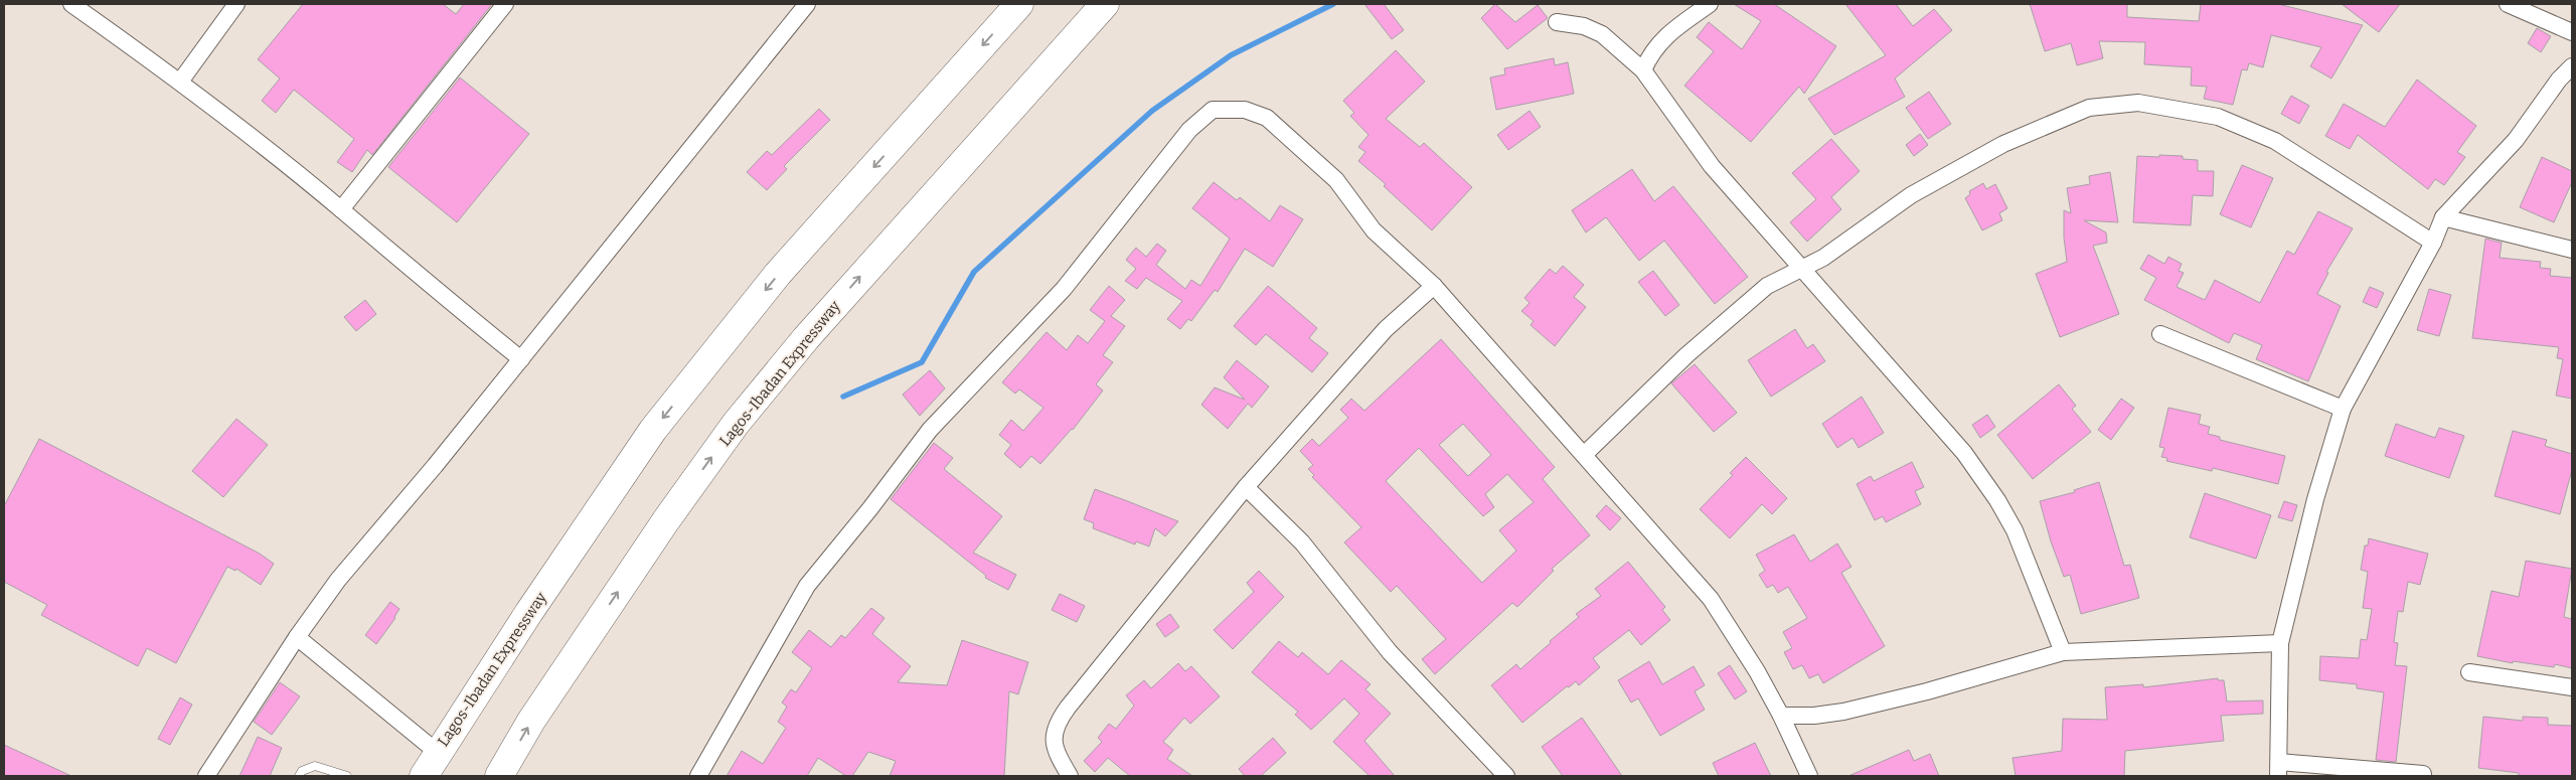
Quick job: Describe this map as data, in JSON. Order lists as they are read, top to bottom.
{
  "streets": {
    "highway": ["Lagos-Ibadan Expressway"]
  }
}
